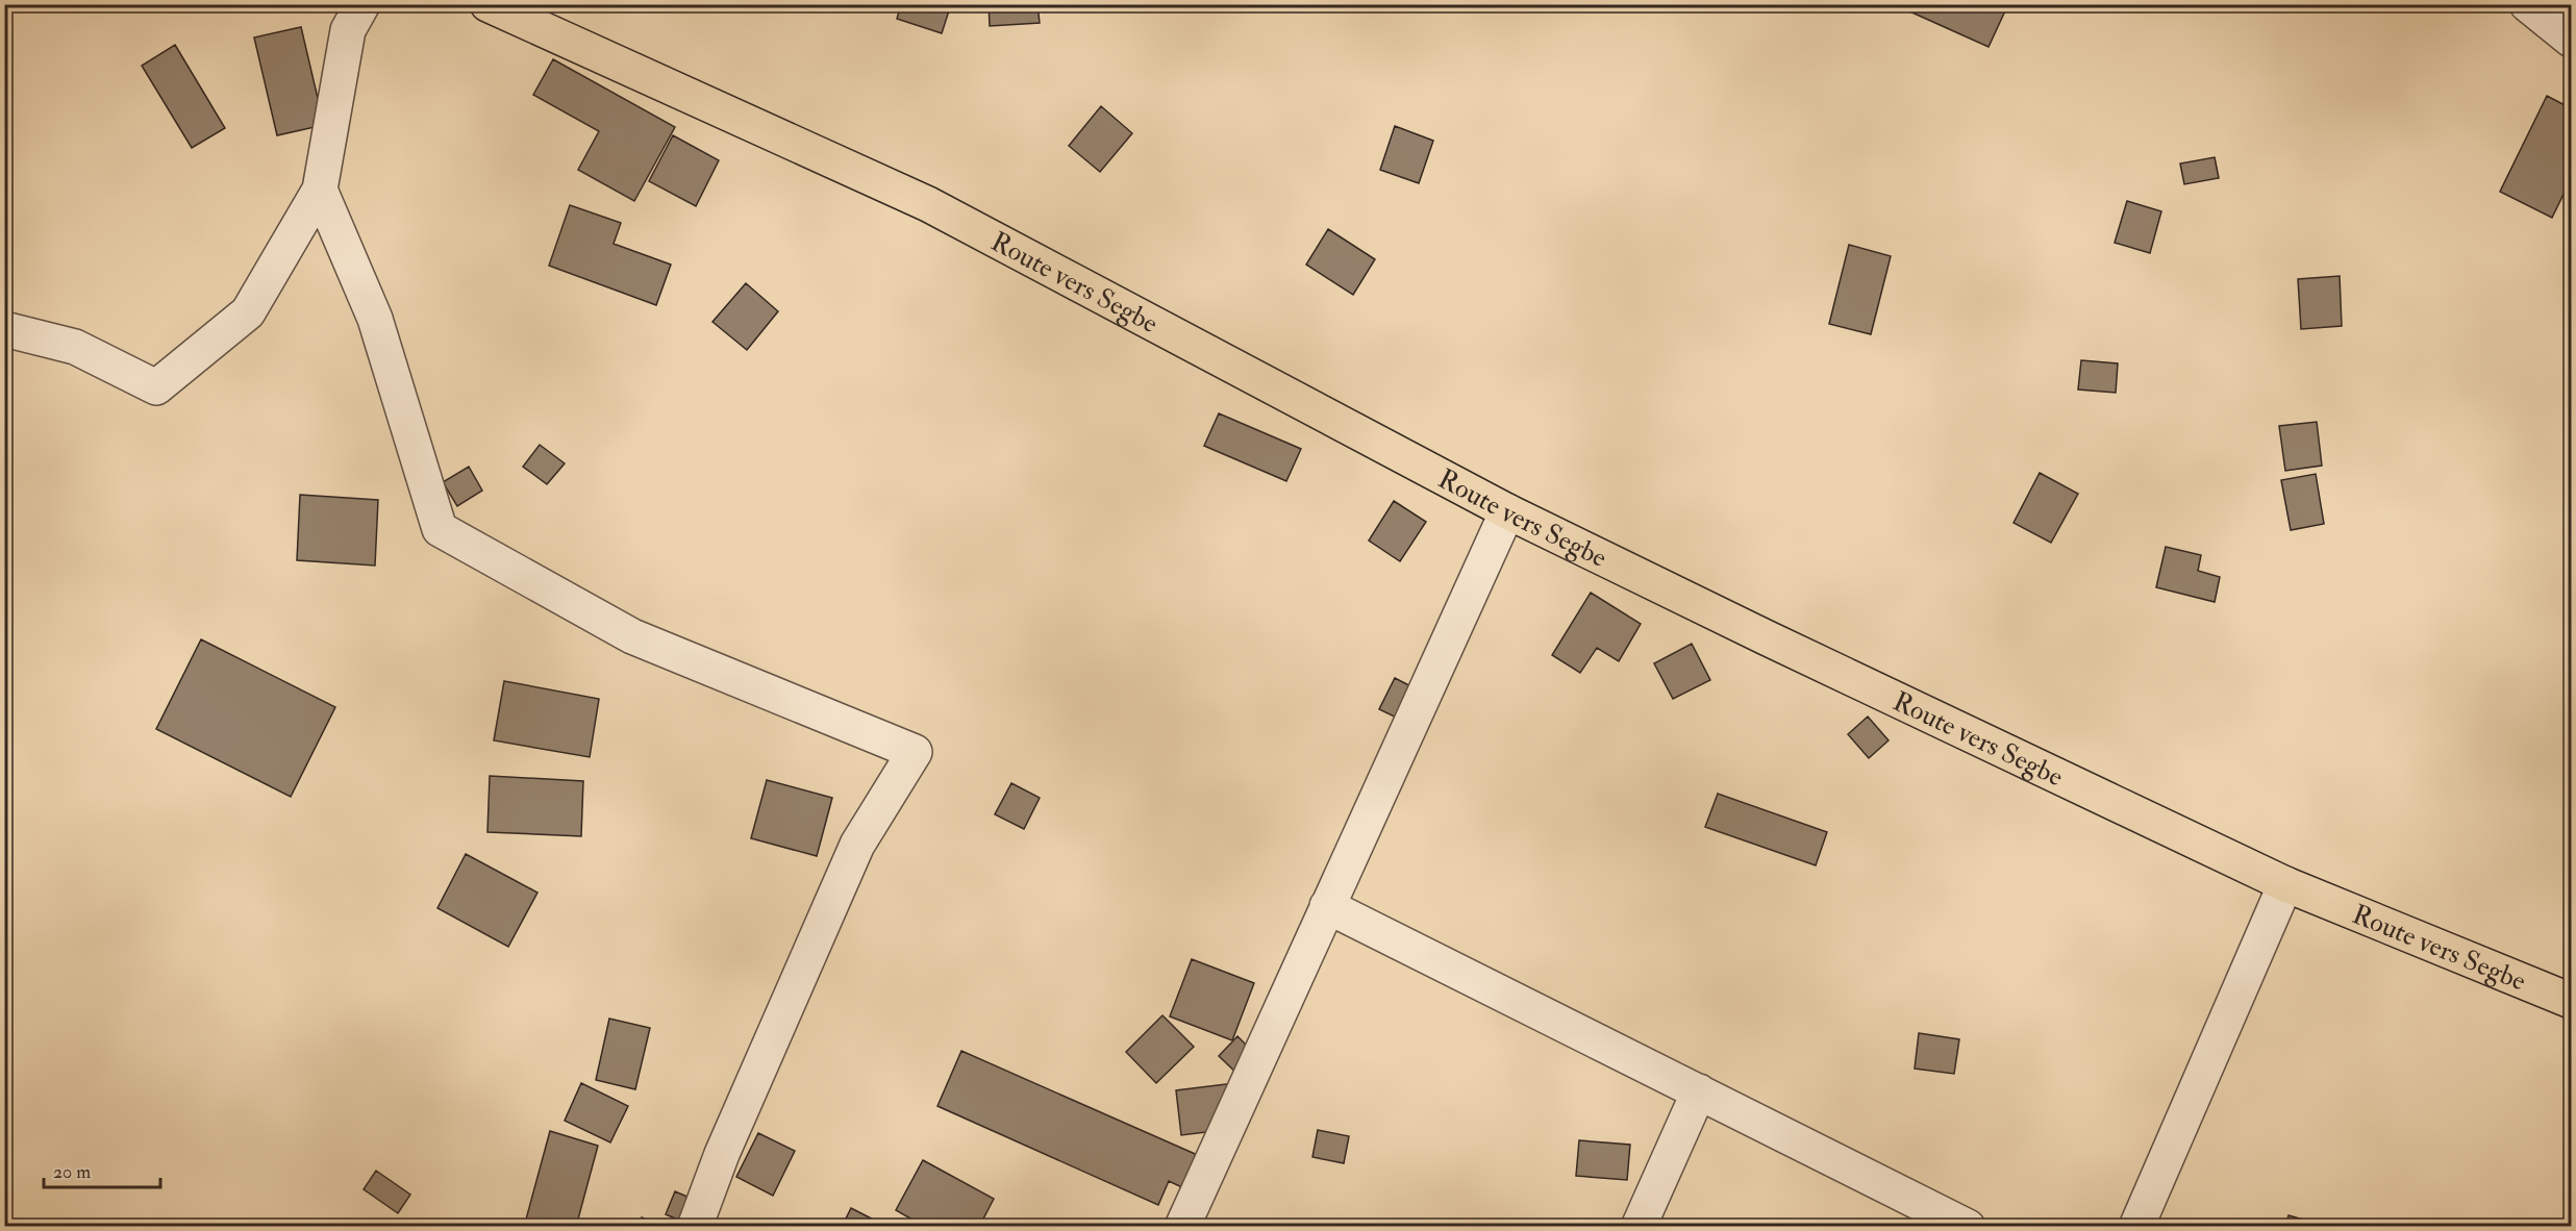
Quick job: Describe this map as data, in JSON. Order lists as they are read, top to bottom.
{
  "streets": {
    "main road": ["Route vers Segbe"]
  },
  "scale_bar": "20 m"
}
